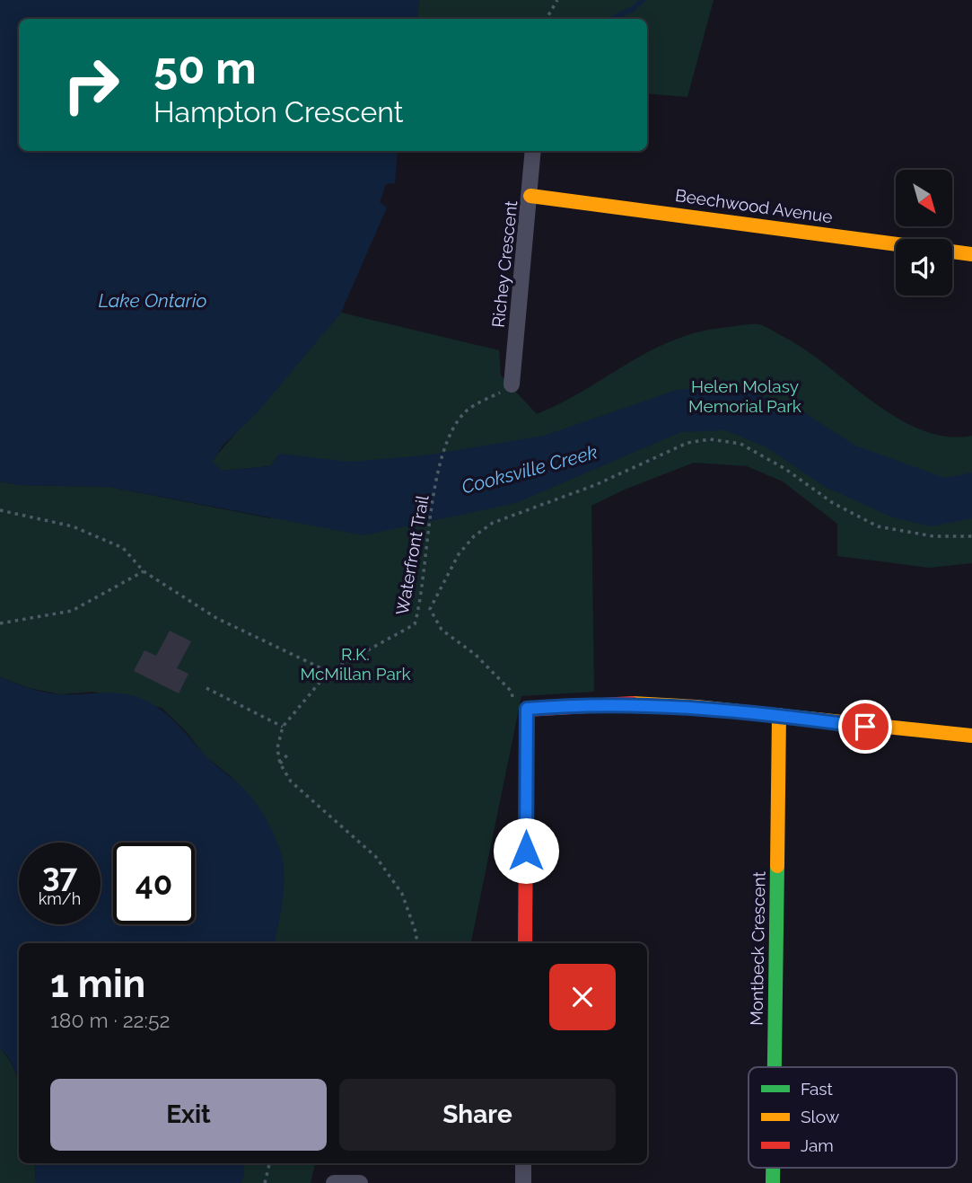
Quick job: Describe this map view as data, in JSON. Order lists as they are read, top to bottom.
{
  "streets": {
    "street": ["Beechwood Avenue", "Richey Crescent", "Montbeck Crescent"],
    "path": ["Waterfront Trail"]
  },
  "crossings": [
    ["Beechwood Avenue", "Richey Crescent"],
    ["Richey Crescent", "Waterfront Trail"]
  ],
  "water": ["Lake Ontario", "Cooksville Creek"],
  "parks": ["Helen Molasy Memorial Park", "R.K. McMillan Park"],
  "legend": ["Fast", "Slow", "Jam"],
  "north": "bottom right",
  "page": {
    "turn": ["50 m", "Hampton Crescent"],
    "speed": "37 km/h",
    "limit": "40",
    "heading": ["1 min", "180 m · 22:52"],
    "buttons": ["Exit", "Share"]
  }
}
